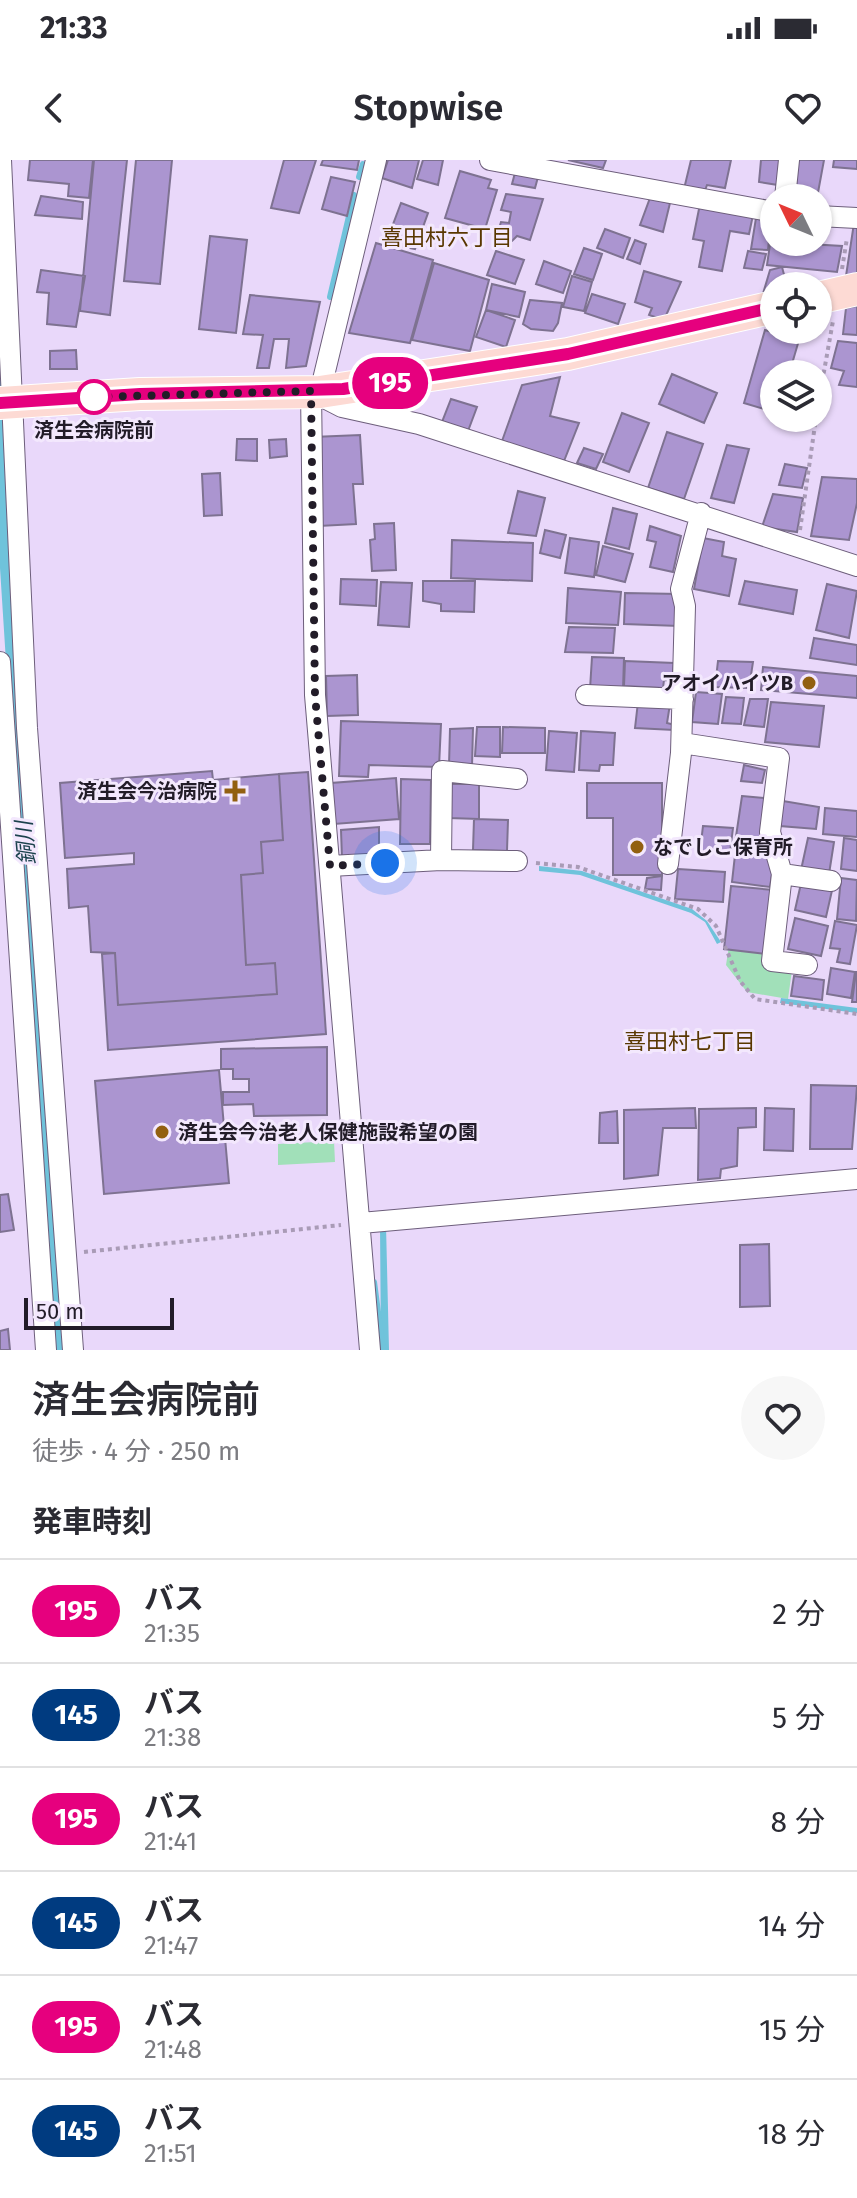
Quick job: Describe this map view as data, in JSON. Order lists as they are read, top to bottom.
{
  "districts": ["喜田村六丁目", "喜田村七丁目"],
  "water": ["銅川"],
  "places": {
    "other": [
      "済生会病院前",
      "アオイハイツB",
      "なでしこ保育所",
      "済生会今治老人保健施設希望の園"
    ],
    "health": ["済生会今治病院"]
  },
  "lines": ["bus line 195"],
  "scale_bar": "50 m",
  "north": "top left",
  "page": {
    "status": "21:33",
    "header": "Stopwise",
    "on_map": "195",
    "scale": "50 m",
    "heading": [
      ["済生会病院前", "徒歩 · 4 分 · 250 m"],
      "発車時刻"
    ],
    "list": [
      {
        "mark": "195",
        "name": "バス",
        "note": "21:35",
        "value": "2 分"
      },
      {
        "mark": "145",
        "name": "バス",
        "note": "21:38",
        "value": "5 分"
      },
      {
        "mark": "195",
        "name": "バス",
        "note": "21:41",
        "value": "8 分"
      },
      {
        "mark": "145",
        "name": "バス",
        "note": "21:47",
        "value": "14 分"
      },
      {
        "mark": "195",
        "name": "バス",
        "note": "21:48",
        "value": "15 分"
      },
      {
        "mark": "145",
        "name": "バス",
        "note": "21:51",
        "value": "18 分"
      }
    ]
  }
}
